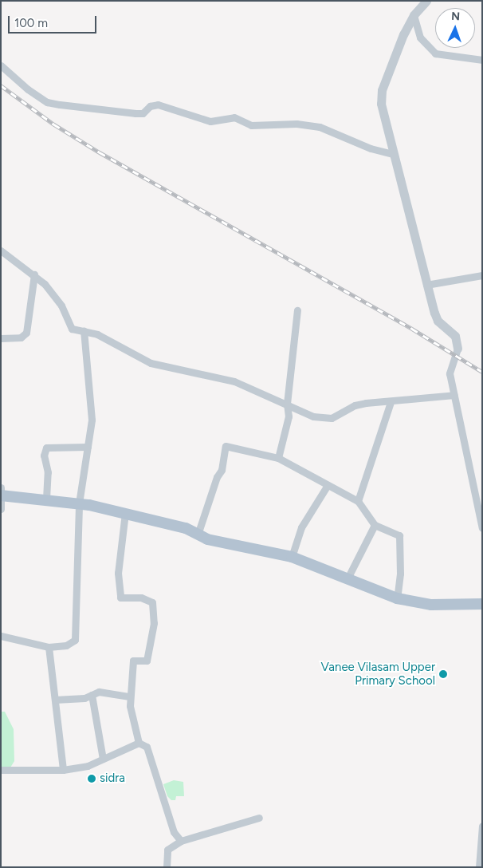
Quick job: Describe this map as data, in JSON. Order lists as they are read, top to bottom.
{
  "places": ["Vanee Vilasam Upper Primary School", "sidra"],
  "scale_bar": "100 m",
  "north": "top"
}
